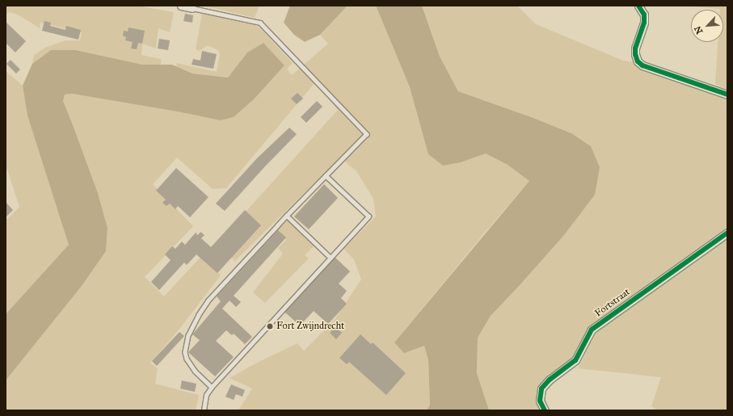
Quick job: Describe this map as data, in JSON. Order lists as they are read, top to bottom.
{
  "streets": {
    "street": ["Fortstraat"]
  },
  "places": ["Fort Zwijndrecht"],
  "north": "bottom left"
}
